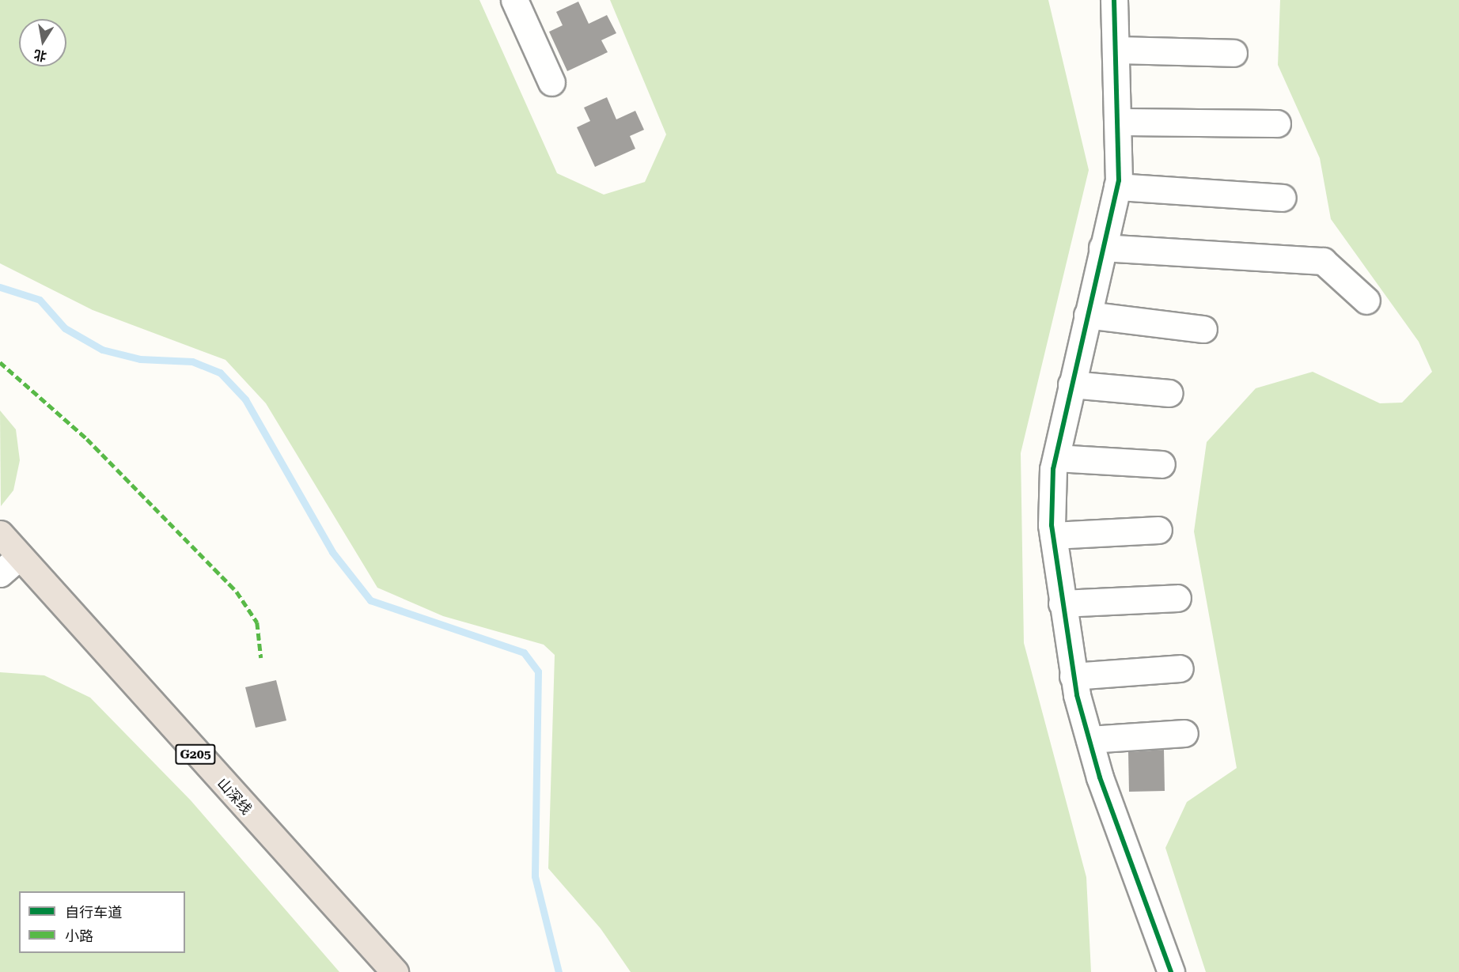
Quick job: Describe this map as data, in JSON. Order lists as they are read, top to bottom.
{
  "streets": {
    "highway": ["G205", "山深线"]
  },
  "legend": ["自行车道", "小路"],
  "north": "bottom"
}
